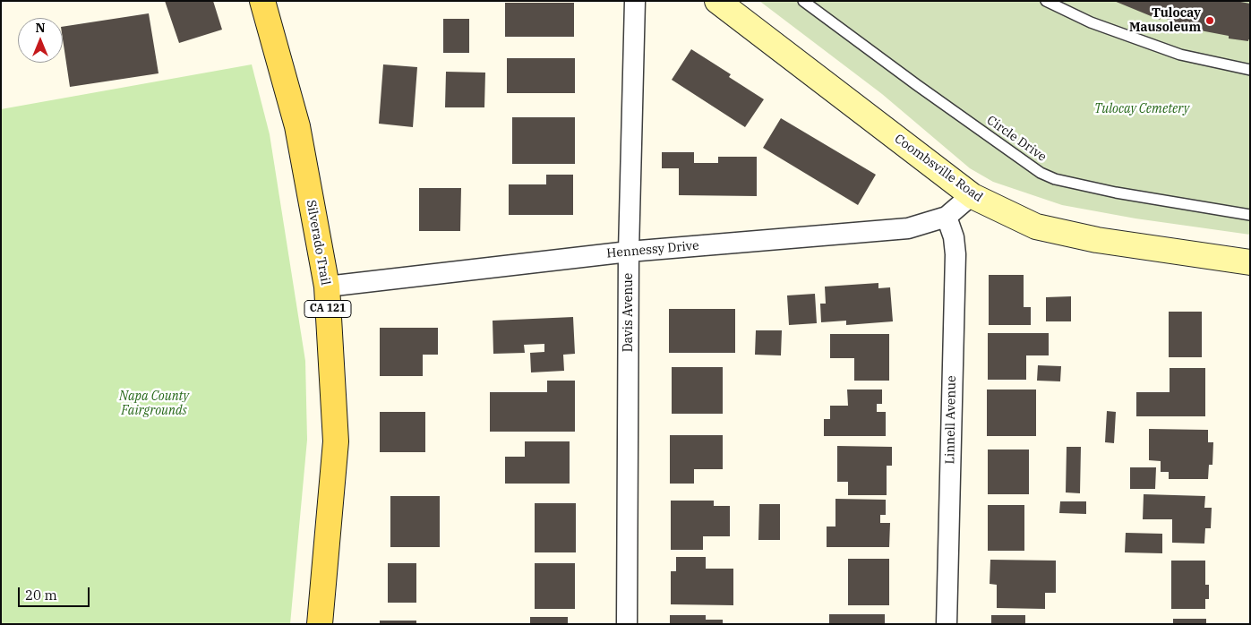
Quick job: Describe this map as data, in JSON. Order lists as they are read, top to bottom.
{
  "streets": {
    "main road": ["Silverado Trail", "CA 121"],
    "street": [
      "Coombsville Road",
      "Hennessy Drive",
      "Davis Avenue",
      "Linnell Avenue"
    ],
    "lane": ["Circle Drive"]
  },
  "crossings": [
    ["Coombsville Road", "Hennessy Drive"],
    ["Silverado Trail", "Hennessy Drive"],
    ["Hennessy Drive", "Davis Avenue"],
    ["Hennessy Drive", "Linnell Avenue"]
  ],
  "parks": ["Tulocay Cemetery", "Napa County Fairgrounds"],
  "places": ["Tulocay Mausoleum"],
  "scale_bar": "20 m",
  "north": "top"
}
